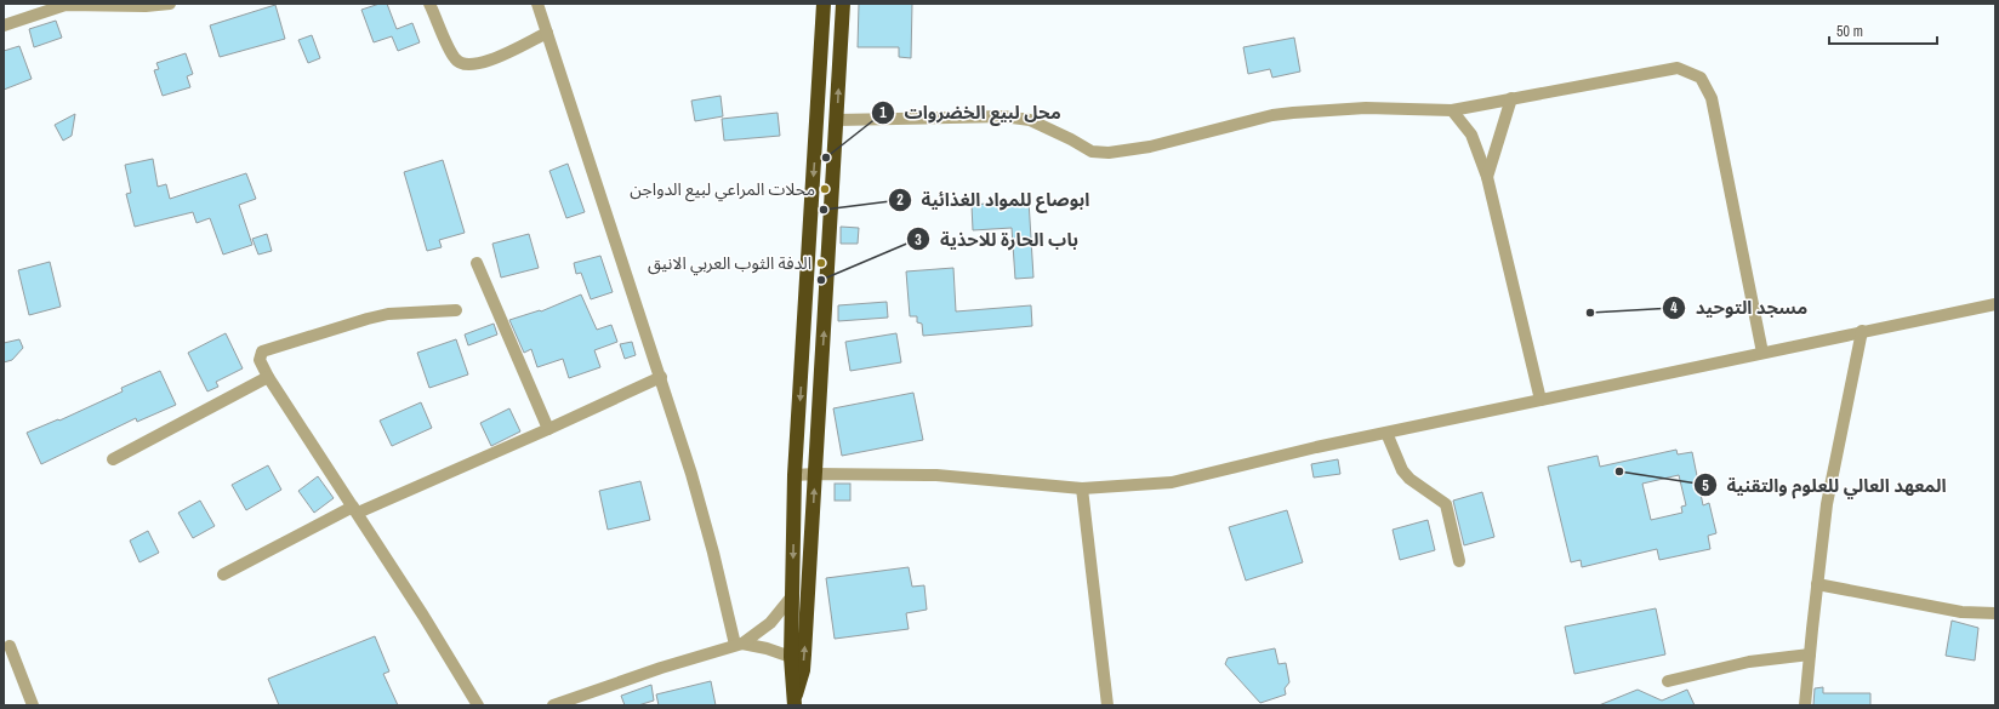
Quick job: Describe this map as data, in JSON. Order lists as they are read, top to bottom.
{
  "places": [
    "محل لبيع الخضروات",
    "محلات المراعي لبيع الدواجن",
    "ابوصاع للمواد الغذائية",
    "الدفة الثوب العربي الانيق",
    "باب الحارة للاحذية",
    "مسجد التوحيد",
    "المعهد العالي للعلوم والتقنية"
  ],
  "scale_bar": "50 m"
}
